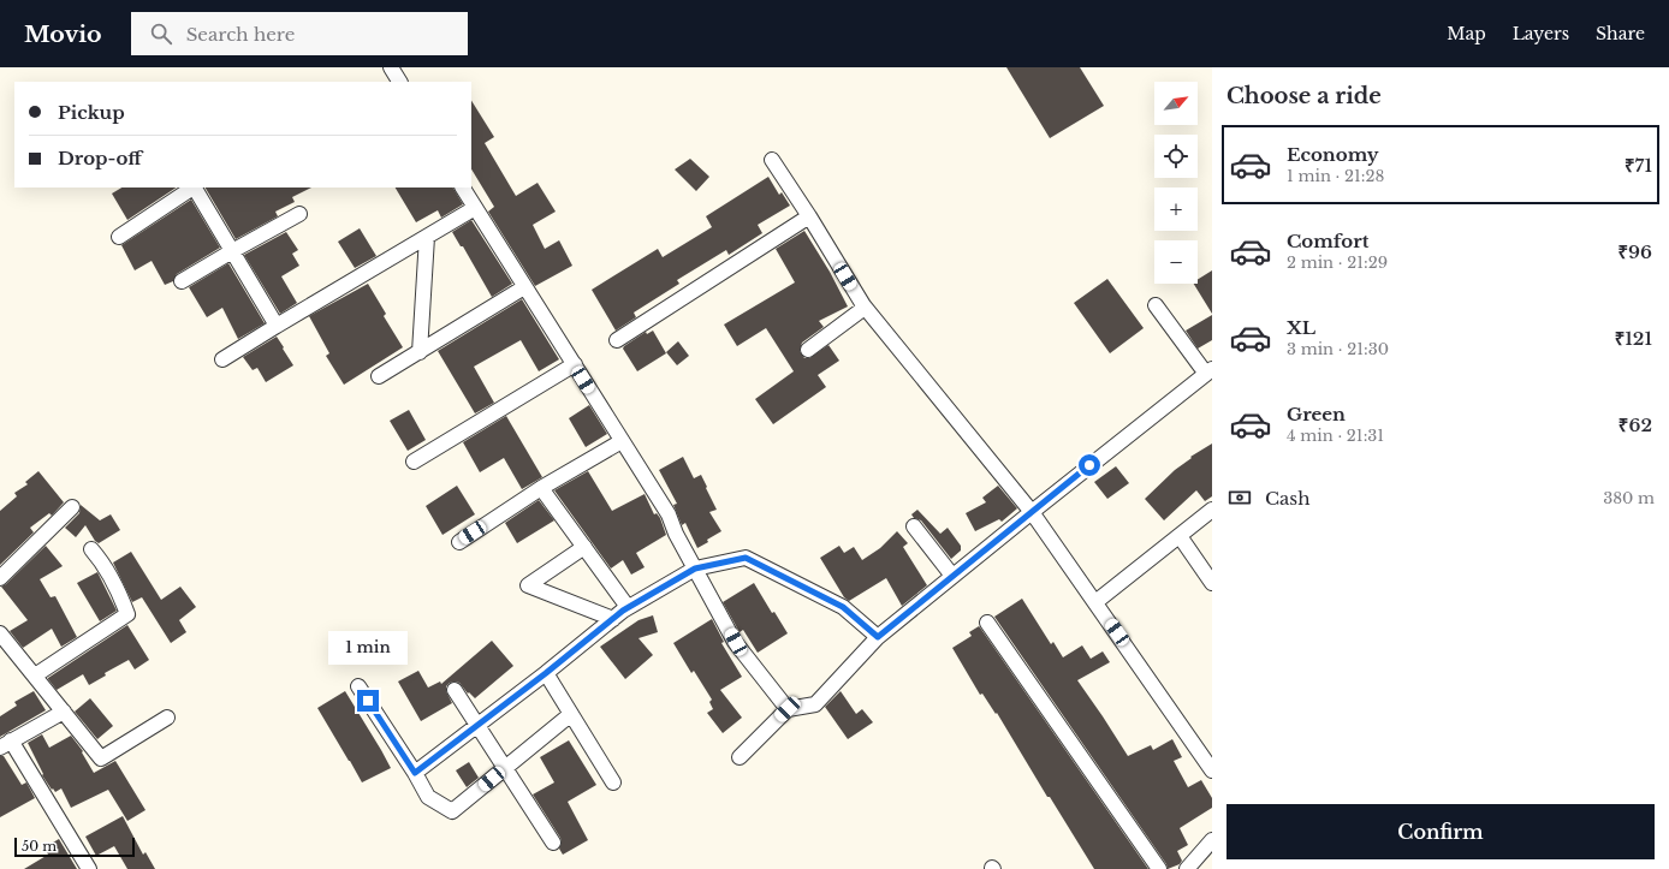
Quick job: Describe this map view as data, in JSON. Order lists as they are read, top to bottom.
{
  "scale_bar": "50 m",
  "north": "top right",
  "page": {
    "header": "Movio",
    "search": "Search here",
    "nav": ["Map", "Layers", "Share"],
    "heading": "Choose a ride",
    "map_buttons": ["+", "−"],
    "banner": ["Pickup", "Drop-off"],
    "list": [
      {
        "name": "Economy",
        "note": "1 min · 21:28",
        "value": "₹71"
      },
      {
        "name": "Comfort",
        "note": "2 min · 21:29",
        "value": "₹96"
      },
      {
        "name": "XL",
        "note": "3 min · 21:30",
        "value": "₹121"
      },
      {
        "name": "Green",
        "note": "4 min · 21:31",
        "value": "₹62"
      }
    ],
    "pay": ["Cash", "380 m"],
    "bubble": "1 min",
    "buttons": "Confirm",
    "scale": "50 m"
  }
}
